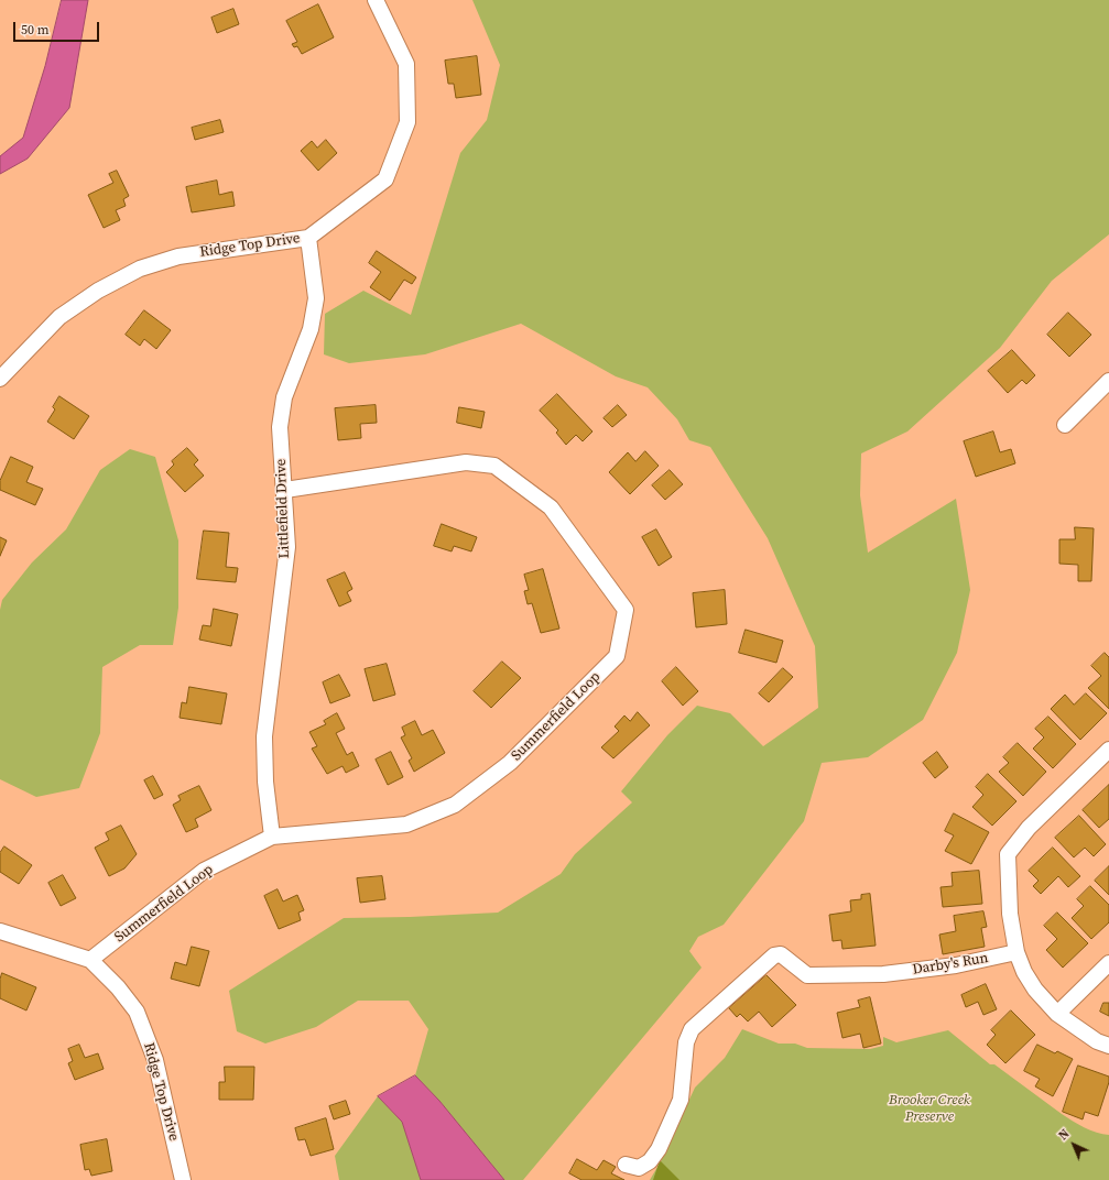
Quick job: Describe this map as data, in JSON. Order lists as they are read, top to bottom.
{
  "streets": {
    "street": [
      "Ridge Top Drive",
      "Littlefield Drive",
      "Summerfield Loop",
      "Darby's Run"
    ]
  },
  "crossings": [
    ["Ridge Top Drive", "Littlefield Drive"],
    ["Ridge Top Drive", "Summerfield Loop"],
    ["Littlefield Drive", "Summerfield Loop"]
  ],
  "parks": ["Brooker Creek Preserve"],
  "scale_bar": "50 m",
  "north": "top left"
}
